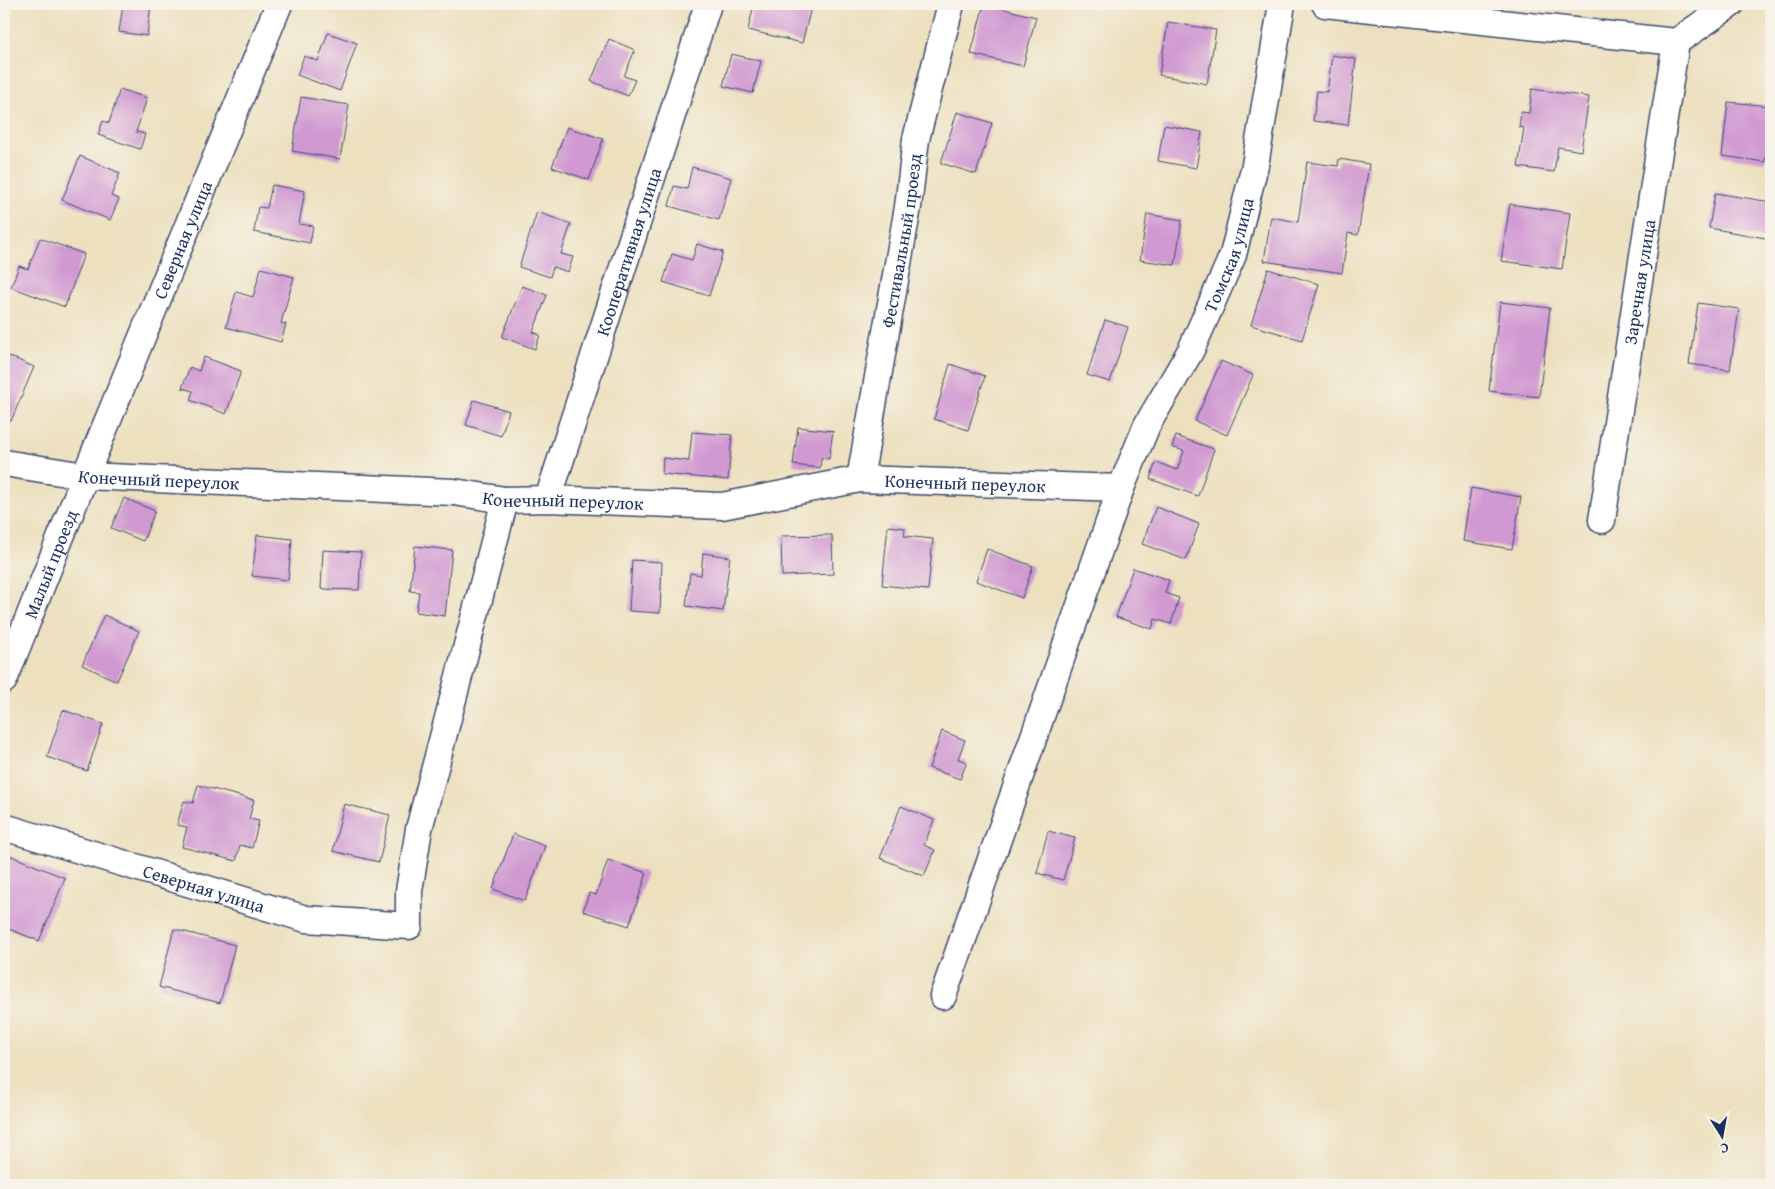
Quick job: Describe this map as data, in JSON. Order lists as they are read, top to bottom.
{
  "streets": {
    "street": [
      "Северная улица",
      "Фестивальный проезд",
      "Кооперативная улица",
      "Томская улица",
      "Заречная улица",
      "Конечный переулок",
      "Малый проезд"
    ]
  },
  "crossings": [
    ["Северная улица", "Конечный переулок"],
    ["Северная улица", "Малый проезд"],
    ["Фестивальный проезд", "Конечный переулок"],
    ["Кооперативная улица", "Конечный переулок"],
    ["Томская улица", "Конечный переулок"],
    ["Конечный переулок", "Малый проезд"]
  ],
  "north": "bottom"
}
